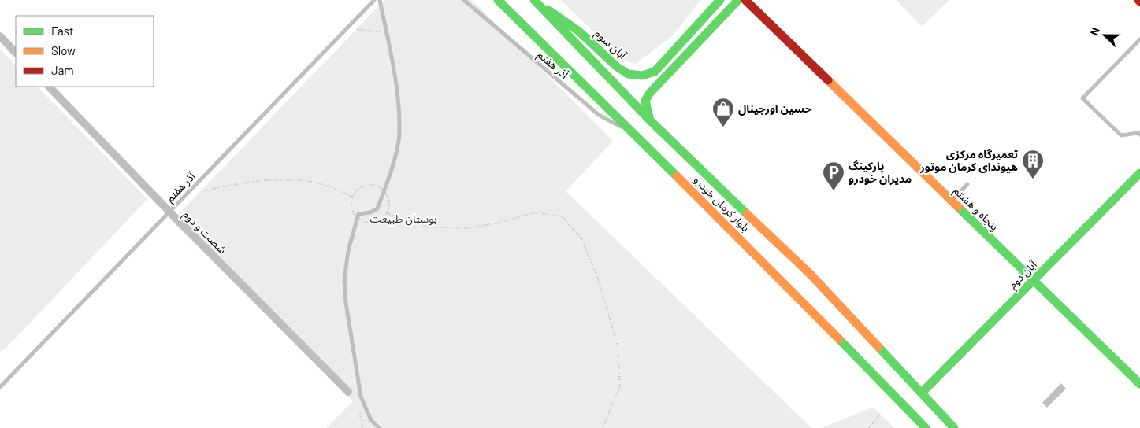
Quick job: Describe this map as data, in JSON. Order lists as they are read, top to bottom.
{
  "streets": {
    "street": [
      "آبان سوم",
      "بلوار کرمان خودرو",
      "پنجاه و هشتم",
      "شصت و دوم",
      "آبان دوم"
    ],
    "lane": ["آذر هفتم"]
  },
  "crossings": [
    ["آبان سوم", "بلوار کرمان خودرو"],
    ["آذر هفتم", "بلوار کرمان خودرو"],
    ["آذر هفتم", "شصت و دوم"],
    ["بلوار کرمان خودرو", "آبان دوم"],
    ["پنجاه و هشتم", "آبان دوم"]
  ],
  "parks": ["بوستان طبیعت"],
  "places": {
    "shop": ["حسین اورجینال"],
    "building": ["تعمیرگاه مرکزی هیوندای کرمان موتور"],
    "parking": ["پارکینگ مدیران خودرو"]
  },
  "legend": ["Fast", "Slow", "Jam"],
  "north": "left"
}
